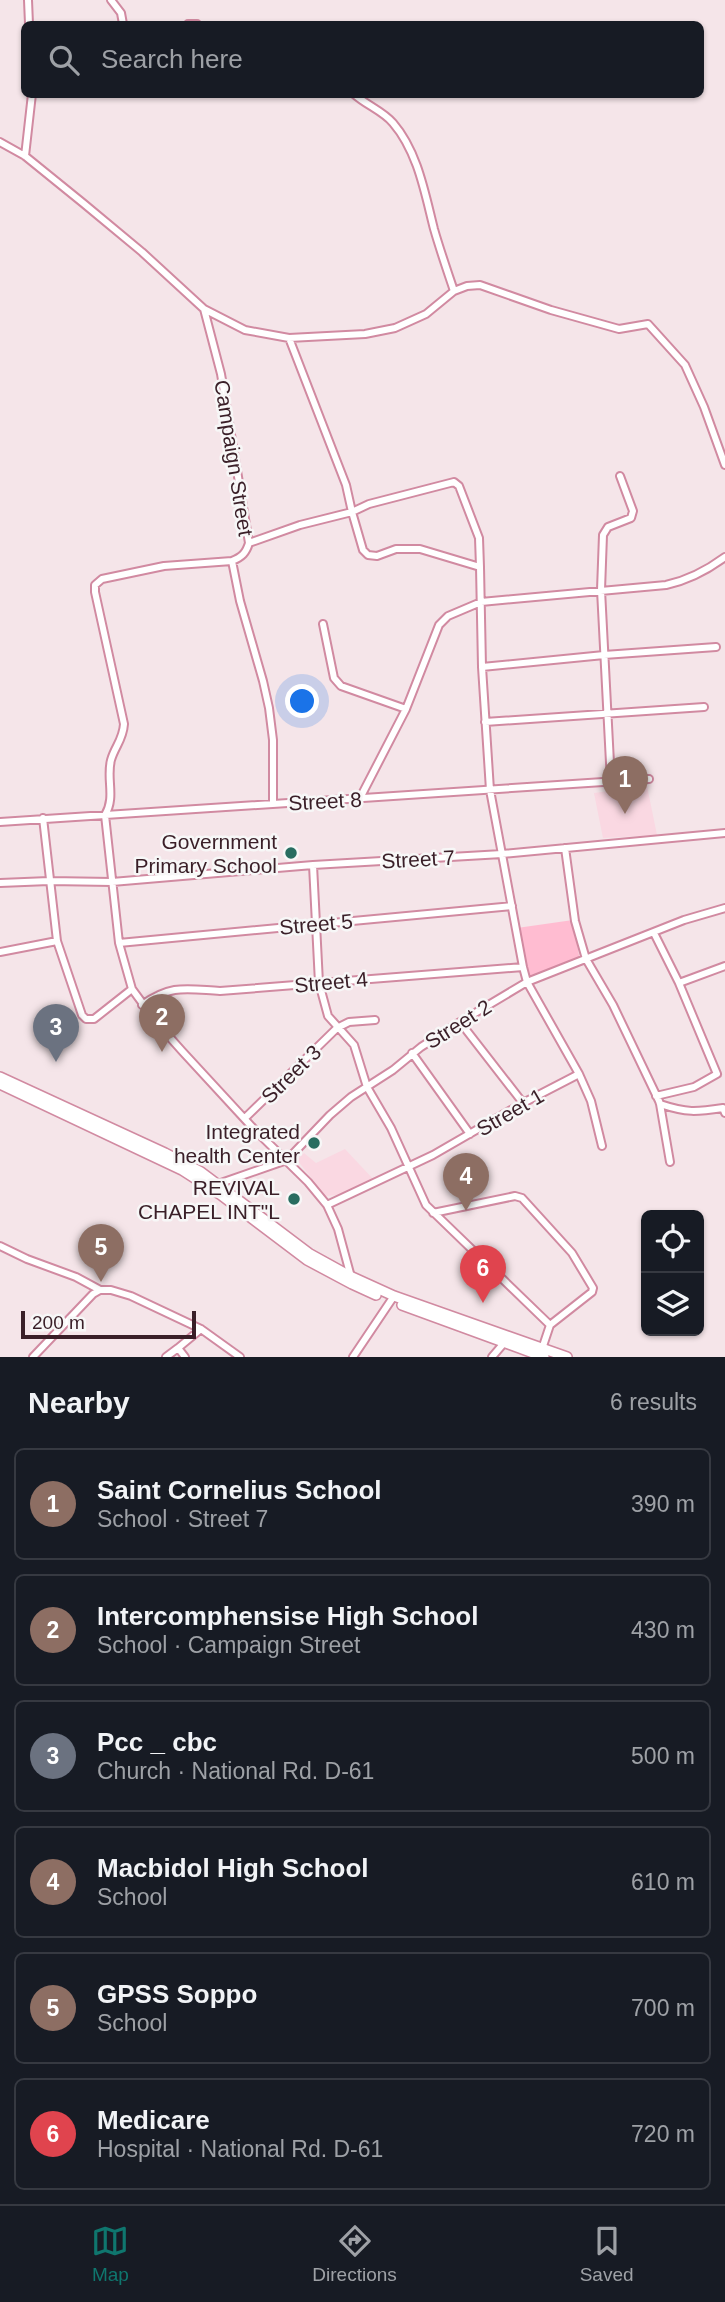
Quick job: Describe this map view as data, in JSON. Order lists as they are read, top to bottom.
{
  "streets": {
    "street": [
      "Campaign Street",
      "Street 8",
      "Street 7",
      "Street 5",
      "Street 4",
      "Street 2",
      "Street 3",
      "Street 1"
    ]
  },
  "crossings": [
    ["Campaign Street", "Street 8"],
    ["Campaign Street", "Street 7"],
    ["Campaign Street", "Street 5"],
    ["Campaign Street", "Street 4"],
    ["Campaign Street", "Street 2"],
    ["Campaign Street", "Street 3"],
    ["Campaign Street", "Street 1"]
  ],
  "places": ["Government Primary School", "Integrated health Center", "REVIVAL CHAPEL INT\"L"],
  "scale_bar": "200 m",
  "page": {
    "search": "Search here",
    "pins": [
      "1",
      "2",
      "3",
      "4",
      "5",
      "6"
    ],
    "scale": "200 m",
    "heading": ["Nearby", "6 results"],
    "list": [
      {
        "mark": "1",
        "name": "Saint Cornelius School",
        "note": "School · Street 7",
        "value": "390 m"
      },
      {
        "mark": "2",
        "name": "Intercomphensise High School",
        "note": "School · Campaign Street",
        "value": "430 m"
      },
      {
        "mark": "3",
        "name": "Pcc _ cbc",
        "note": "Church · National Rd. D-61",
        "value": "500 m"
      },
      {
        "mark": "4",
        "name": "Macbidol High School",
        "note": "School",
        "value": "610 m"
      },
      {
        "mark": "5",
        "name": "GPSS Soppo",
        "note": "School",
        "value": "700 m"
      },
      {
        "mark": "6",
        "name": "Medicare",
        "note": "Hospital · National Rd. D-61",
        "value": "720 m"
      }
    ],
    "nav": ["Map", "Directions", "Saved"]
  }
}
